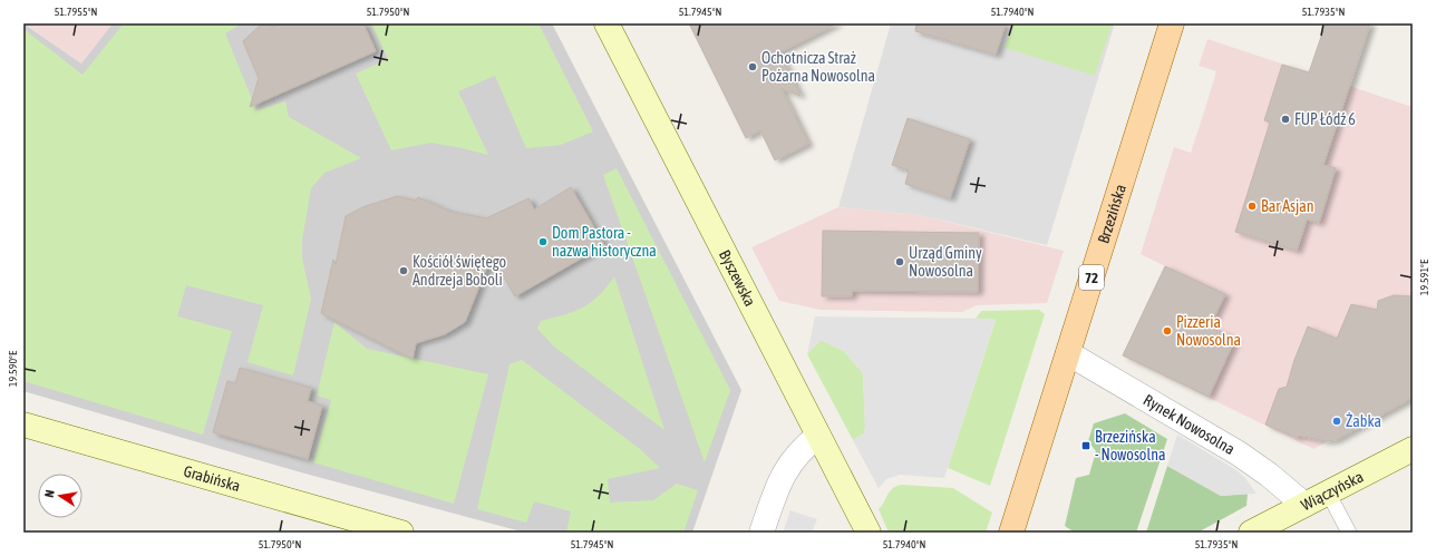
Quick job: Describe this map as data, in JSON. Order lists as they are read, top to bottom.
{
  "streets": {
    "main road": ["Brzezińska", "72"],
    "street": [
      "Byszewska",
      "Rynek Nowosolna",
      "Grabińska",
      "Wiączyńska"
    ]
  },
  "crossings": [
    ["Brzezińska", "Rynek Nowosolna"],
    ["Rynek Nowosolna", "Wiączyńska"]
  ],
  "places": {
    "other": [
      "Ochotnicza Straż Pożarna Nowosolna",
      "FUP Łódź 6",
      "Bar Asjan",
      "Dom Pastora - nazwa historyczna",
      "Urząd Gminy Nowosolna",
      "Kościół świętego Andrzeja Boboli",
      "Pizzeria Nowosolna",
      "Żabka"
    ],
    "transit": ["Brzezińska - Nowosolna"]
  },
  "north": "left",
  "coordinates": [
    "51.7955°N",
    "51.7950°N",
    "51.7945°N",
    "51.7940°N",
    "51.7935°N",
    "19.591°E",
    "19.590°E"
  ]
}
